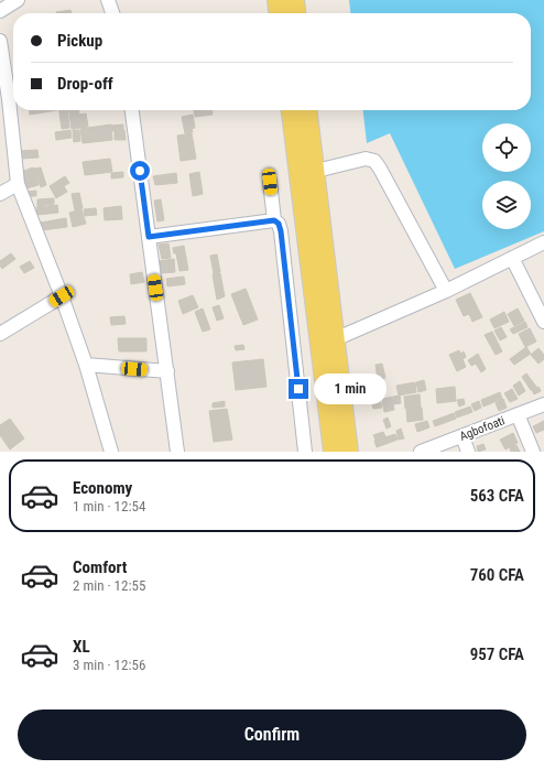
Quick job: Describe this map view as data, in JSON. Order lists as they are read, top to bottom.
{
  "streets": {
    "street": ["Agbofoati"]
  },
  "page": {
    "banner": ["Pickup", "Drop-off"],
    "bubble": "1 min",
    "list": [
      {
        "name": "Economy",
        "note": "1 min · 12:54",
        "value": "563 CFA"
      },
      {
        "name": "Comfort",
        "note": "2 min · 12:55",
        "value": "760 CFA"
      },
      {
        "name": "XL",
        "note": "3 min · 12:56",
        "value": "957 CFA"
      }
    ],
    "buttons": "Confirm"
  }
}
